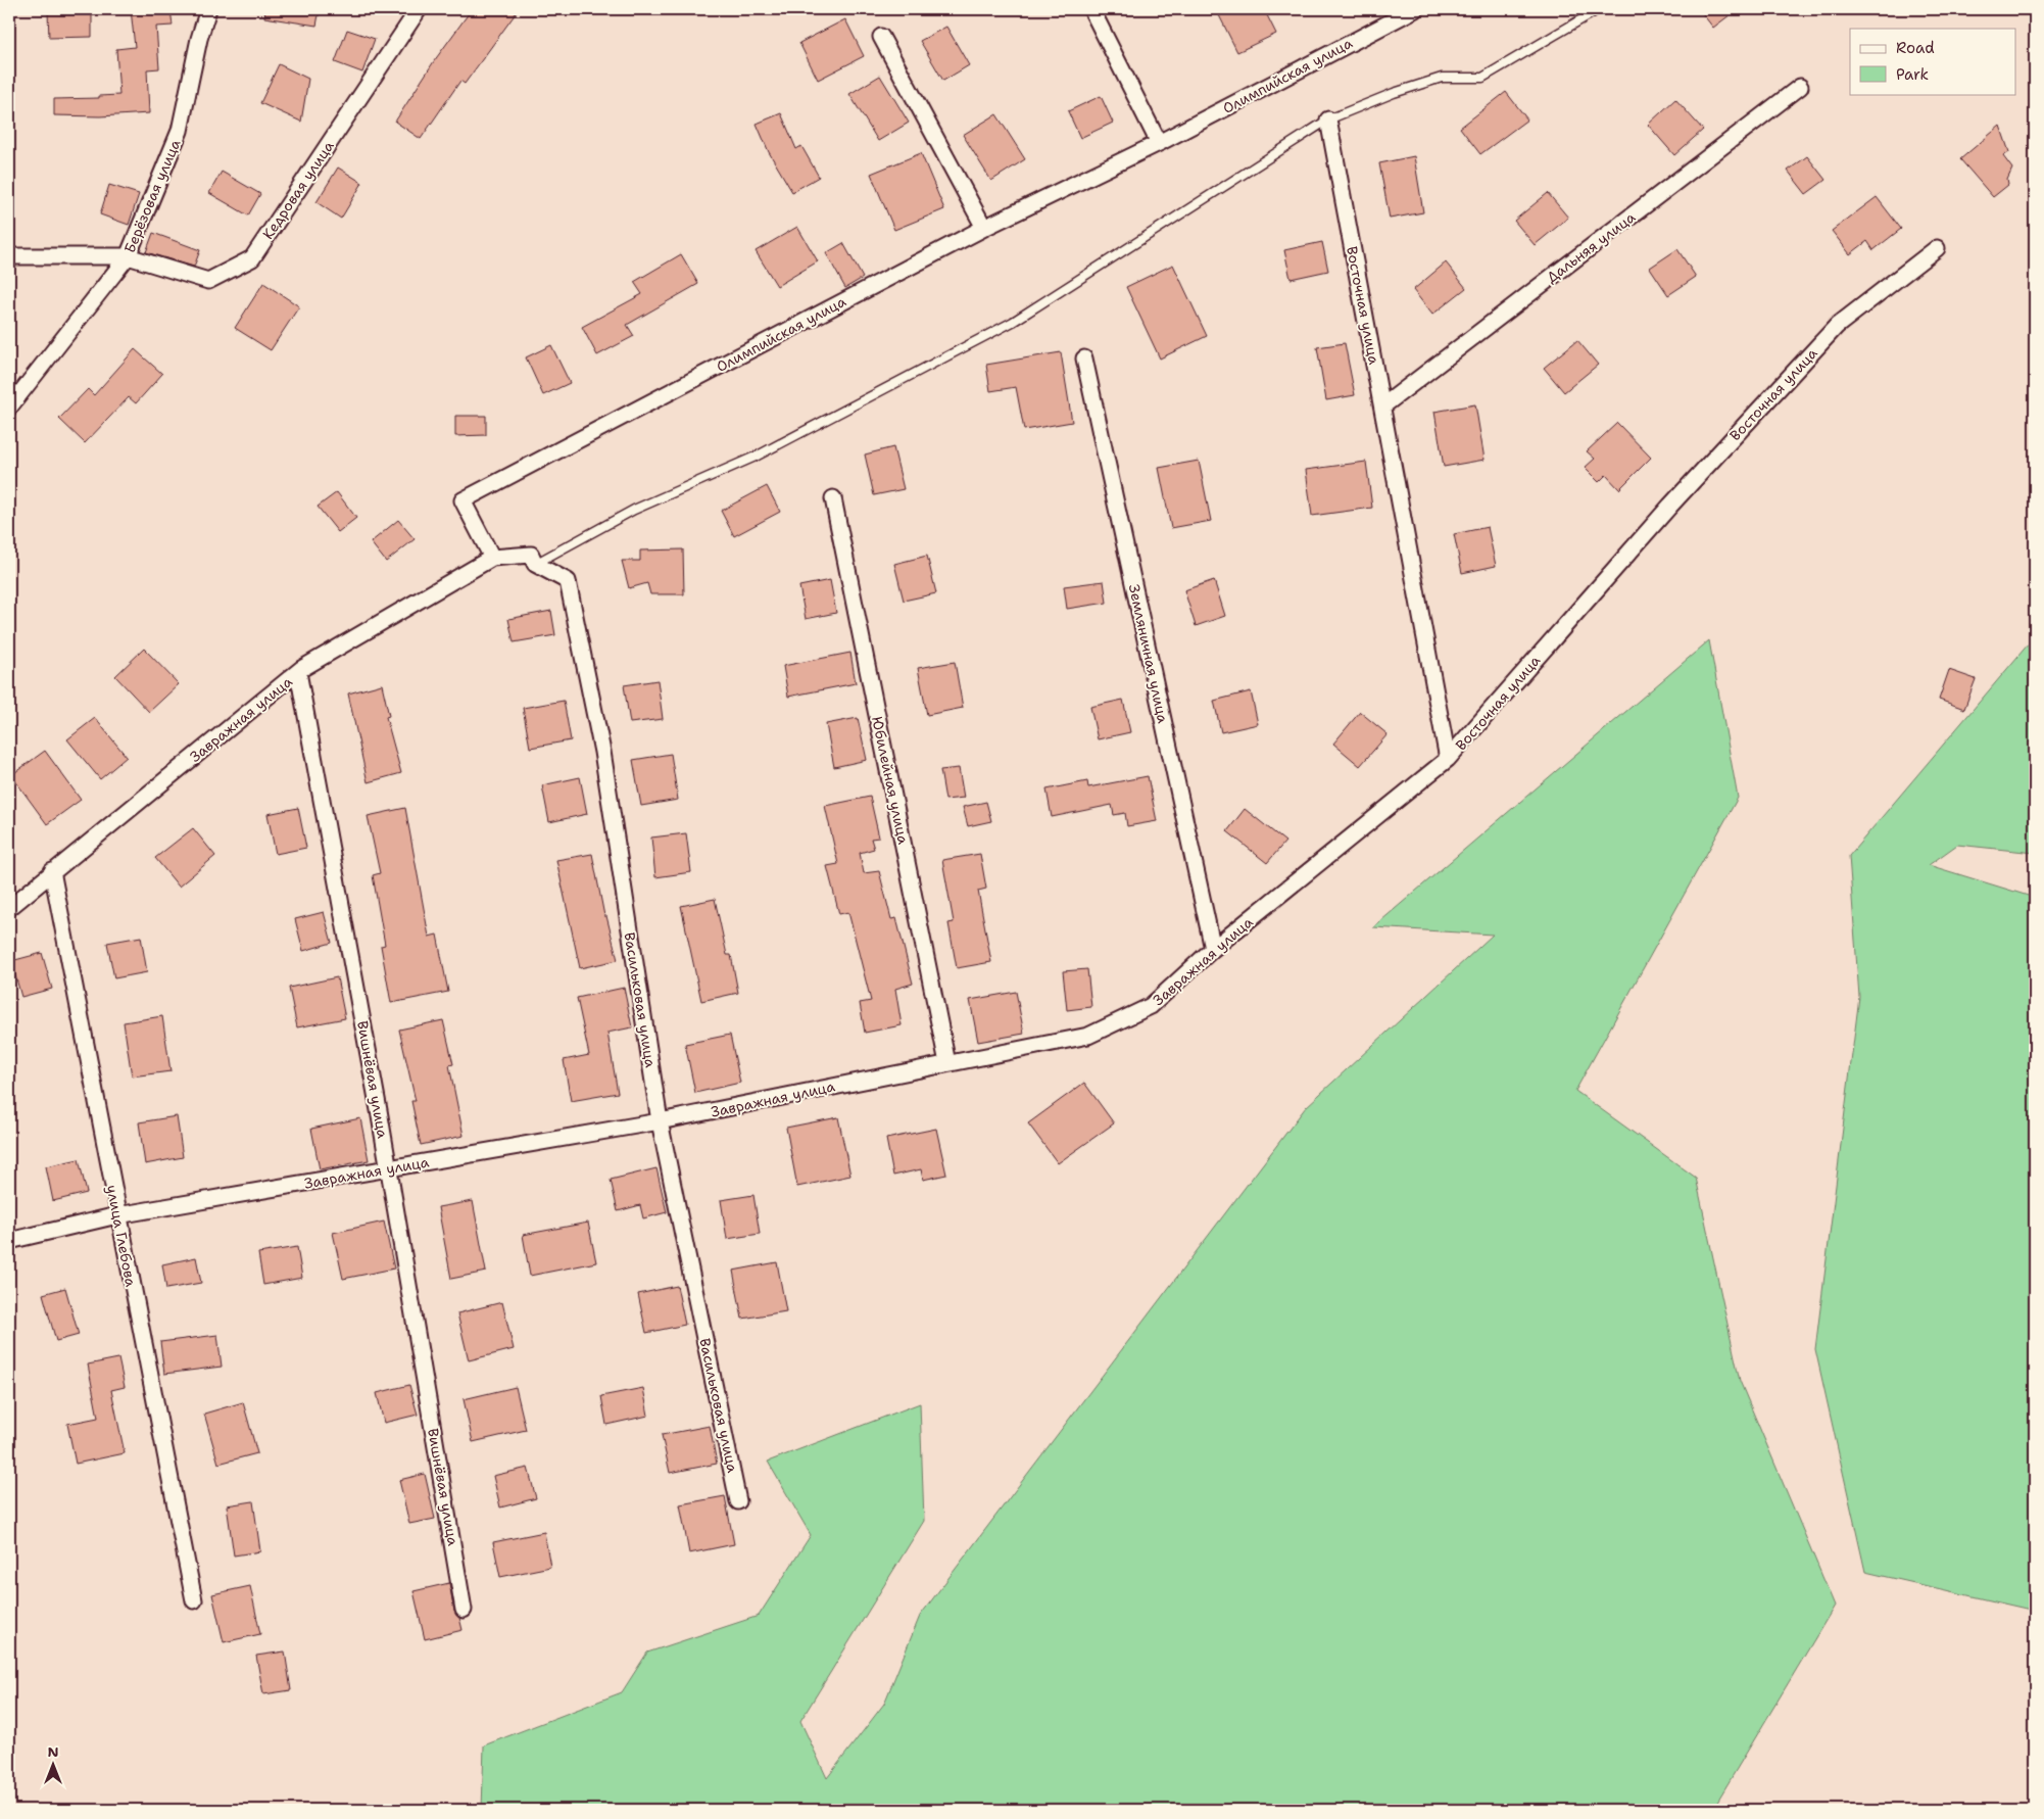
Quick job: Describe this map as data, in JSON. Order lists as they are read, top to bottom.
{
  "streets": {
    "street": [
      "Олимпийская улица",
      "Кедровая улица",
      "Берёзовая улица",
      "Дальняя улица",
      "Восточная улица",
      "Земляничная улица",
      "Завражная улица",
      "Юбилейная улица",
      "Васильковая улица",
      "Вишнёвая улица",
      "улица Глебова"
    ]
  },
  "crossings": [
    ["Олимпийская улица", "Завражная улица"],
    ["Олимпийская улица", "Васильковая улица"],
    ["Кедровая улица", "Берёзовая улица"],
    ["Дальняя улица", "Восточная улица"],
    ["Восточная улица", "Завражная улица"],
    ["Земляничная улица", "Завражная улица"],
    ["Завражная улица", "Юбилейная улица"],
    ["Завражная улица", "Васильковая улица"],
    ["Завражная улица", "Вишнёвая улица"],
    ["Завражная улица", "улица Глебова"]
  ],
  "legend": ["Road", "Park"],
  "north": "top"
}
